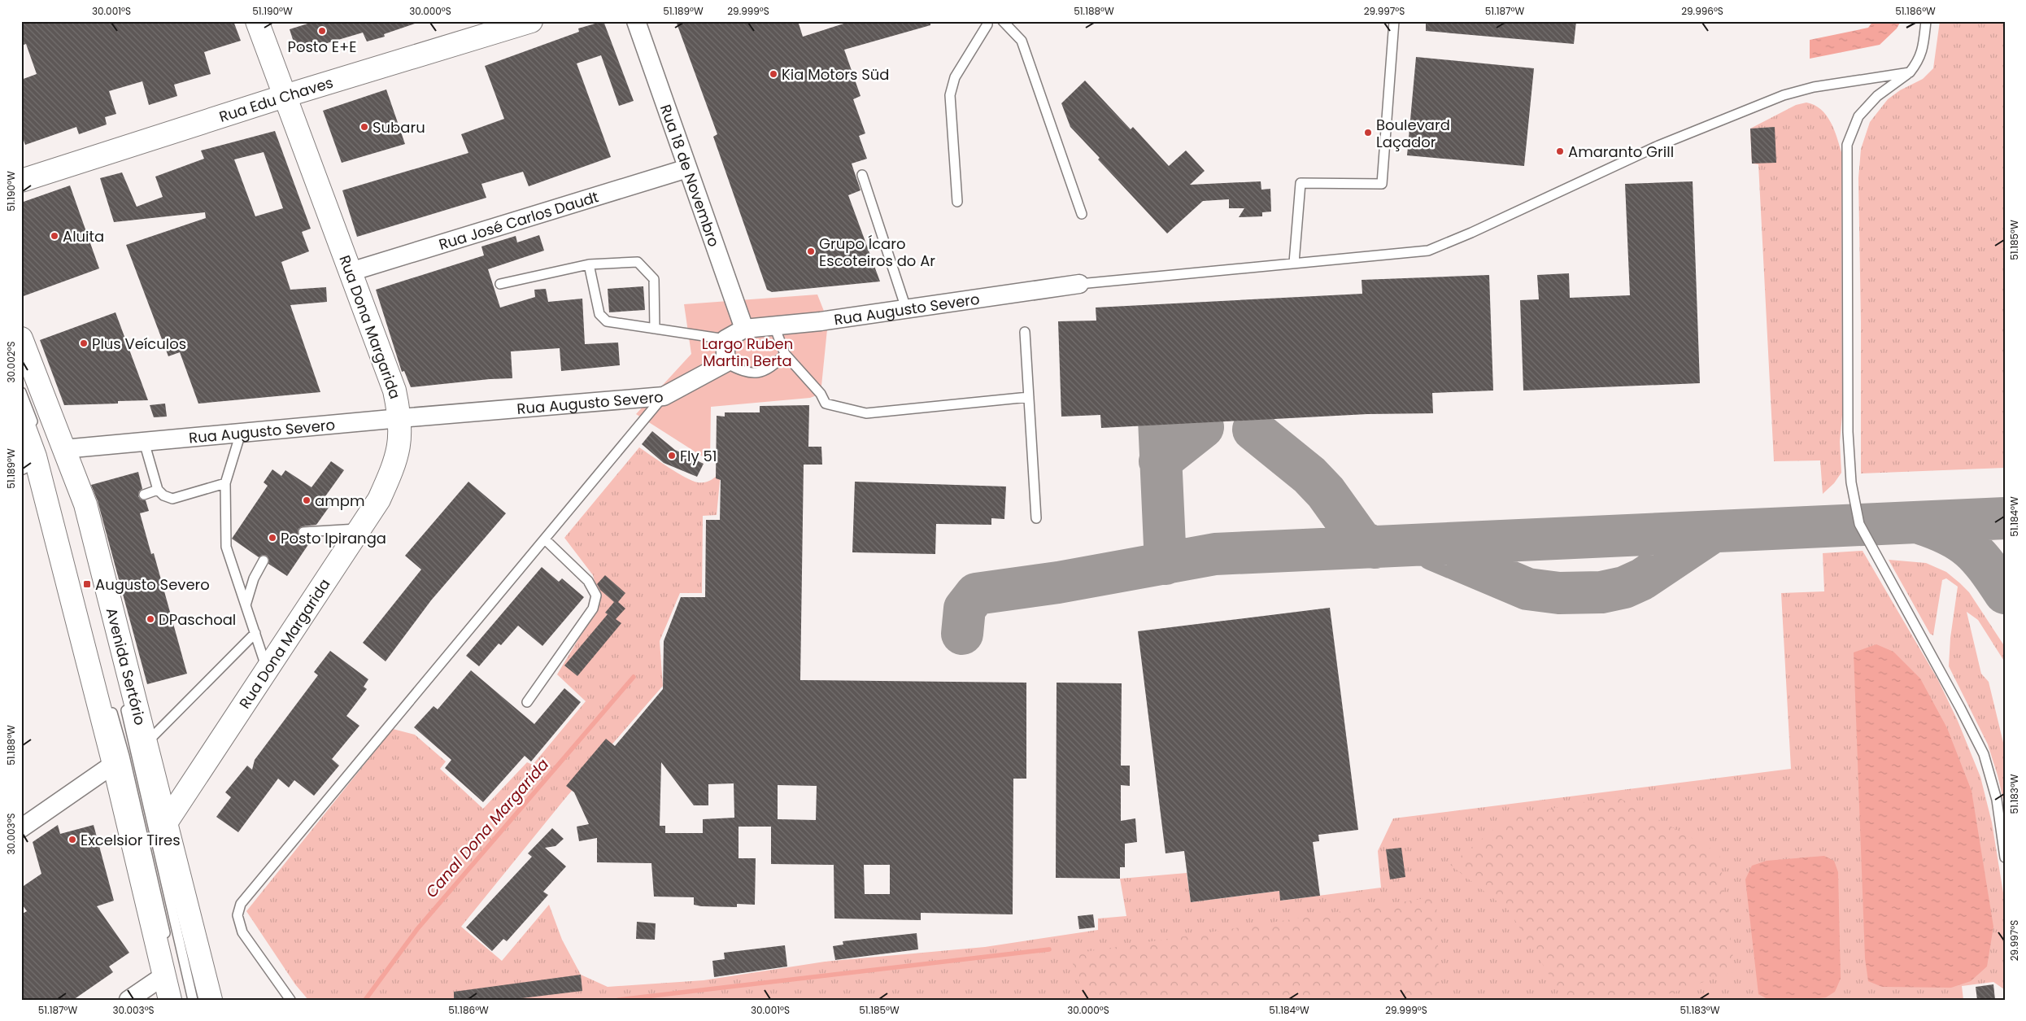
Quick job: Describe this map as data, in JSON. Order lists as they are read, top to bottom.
{
  "streets": {
    "main road": ["Rua Edu Chaves", "Rua Dona Margarida", "Avenida Sertório"],
    "street": ["Rua 18 de Novembro", "Rua José Carlos Daudt", "Rua Augusto Severo"]
  },
  "crossings": [
    ["Rua Edu Chaves", "Rua Dona Margarida"],
    ["Rua 18 de Novembro", "Rua José Carlos Daudt"],
    ["Rua 18 de Novembro", "Rua Augusto Severo"],
    ["Rua José Carlos Daudt", "Rua Dona Margarida"],
    ["Rua Augusto Severo", "Rua Dona Margarida"],
    ["Rua Augusto Severo", "Avenida Sertório"],
    ["Rua Dona Margarida", "Avenida Sertório"]
  ],
  "water": ["Canal Dona Margarida"],
  "parks": ["Largo Ruben Martin Berta"],
  "places": {
    "other": [
      "Posto E+E",
      "Kia Motors Süd",
      "Subaru",
      "Boulevard Laçador",
      "Amaranto Grill",
      "Aluita",
      "Grupo Ícaro Escoteiros do Ar",
      "Plus Veículos",
      "Fly 51",
      "ampm",
      "Posto Ipiranga",
      "DPaschoal",
      "Excelsior Tires"
    ],
    "transit": ["Augusto Severo"]
  },
  "coordinates": [
    "30.001°S",
    "51.190°W",
    "30.000°S",
    "51.189°W",
    "29.999°S",
    "51.188°W",
    "29.997°S",
    "51.187°W",
    "29.996°S",
    "51.186°W",
    "51.185°W",
    "30.002°S",
    "51.184°W",
    "51.183°W",
    "30.003°S"
  ]
}
